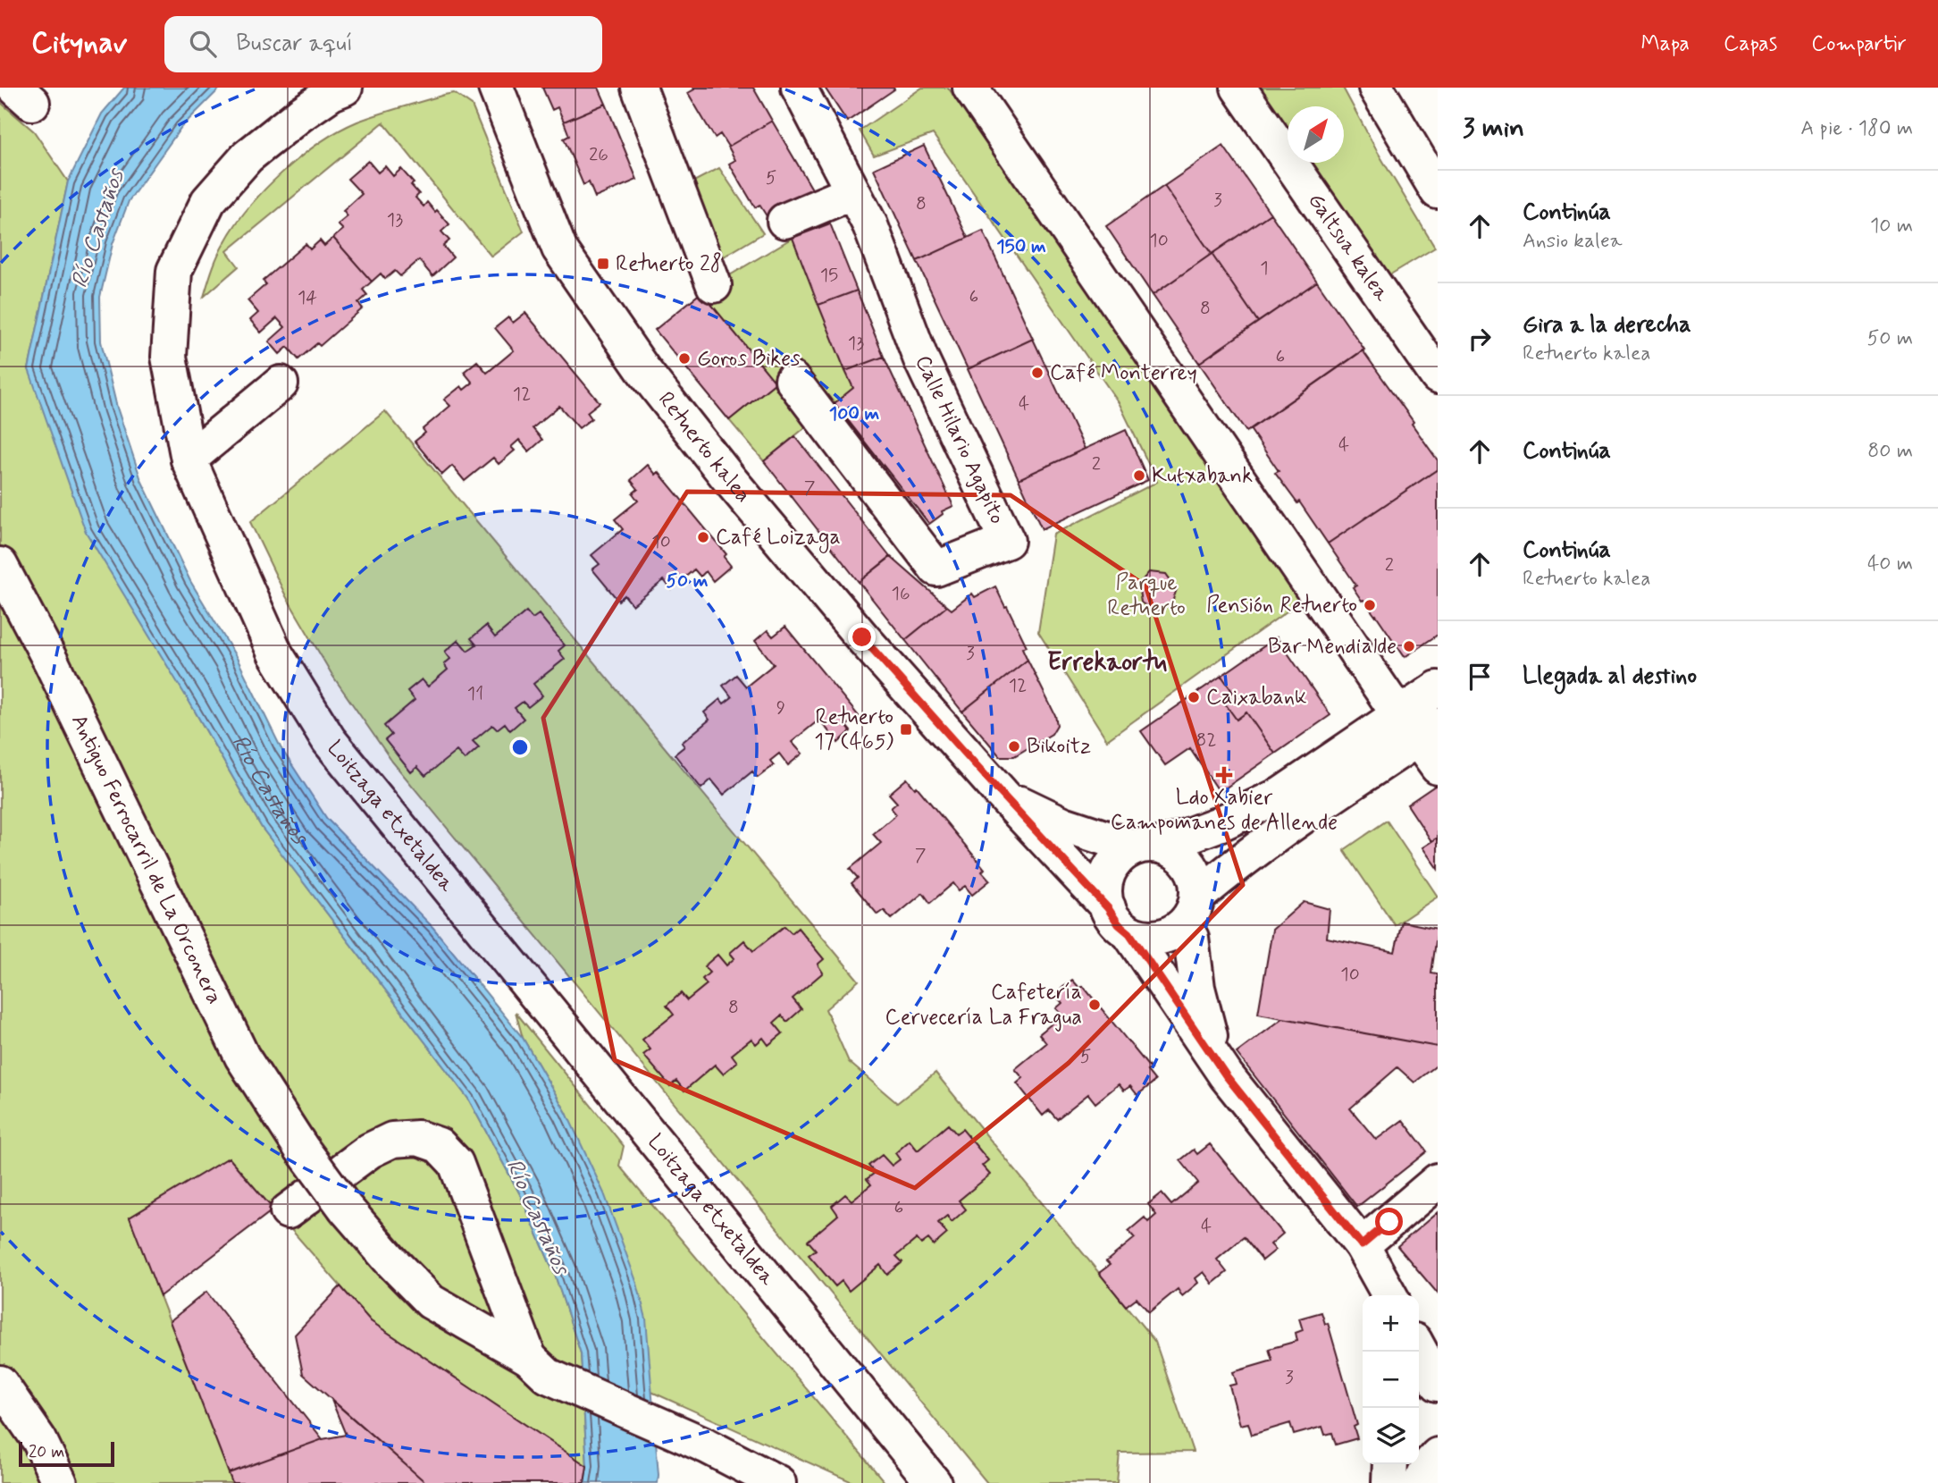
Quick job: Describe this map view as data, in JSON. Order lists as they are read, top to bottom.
{
  "streets": {
    "main road": [
      "Galtsua kalea",
      "Calle Hilario Agapito",
      "Retuerto kalea",
      "Loitzaga etxetaldea",
      "Antiguo Ferrocarril de La Orconera"
    ]
  },
  "districts": ["Errekaortu"],
  "water": ["Río Castaños"],
  "parks": ["Parque Retuerto"],
  "places": {
    "transit": ["Retuerto 28", "Retuerto 17 (465)"],
    "other": [
      "Goros Bikes",
      "Café Monterrey",
      "Kutxabank",
      "Café Loizaga",
      "Pensión Retuerto",
      "Bar Mendialde",
      "Caixabank",
      "Bikoitz",
      "Cafetería Cervecería La Fragua"
    ],
    "health": ["Ldo Xabier Campomanes de Allende"]
  },
  "house_numbers": [
    "26",
    "5",
    "3",
    "8",
    "13",
    "10",
    "1",
    "15",
    "6",
    "14",
    "8",
    "13",
    "6",
    "12",
    "4",
    "4",
    "2",
    "7",
    "10",
    "2",
    "16",
    "3",
    "12",
    "11",
    "9",
    "82",
    "7",
    "10",
    "8",
    "5",
    "6",
    "4",
    "3"
  ],
  "scale_bar": "20 m",
  "north": "top right",
  "page": {
    "header": "Citynav",
    "search": "Buscar aquí",
    "nav": ["Mapa", "Capas", "Compartir"],
    "heading": ["3 min", "A pie · 180 m"],
    "list": [
      ["Continúa", "Ansio kalea", "10 m"],
      ["Gira a la derecha", "Retuerto kalea", "50 m"],
      ["Continúa", "80 m"],
      ["Continúa", "Retuerto kalea", "40 m"],
      "Llegada al destino"
    ],
    "map_buttons": ["+", "−"],
    "scale": "20 m"
  },
  "rings": ["150 m", "100 m", "50 m"]
}
